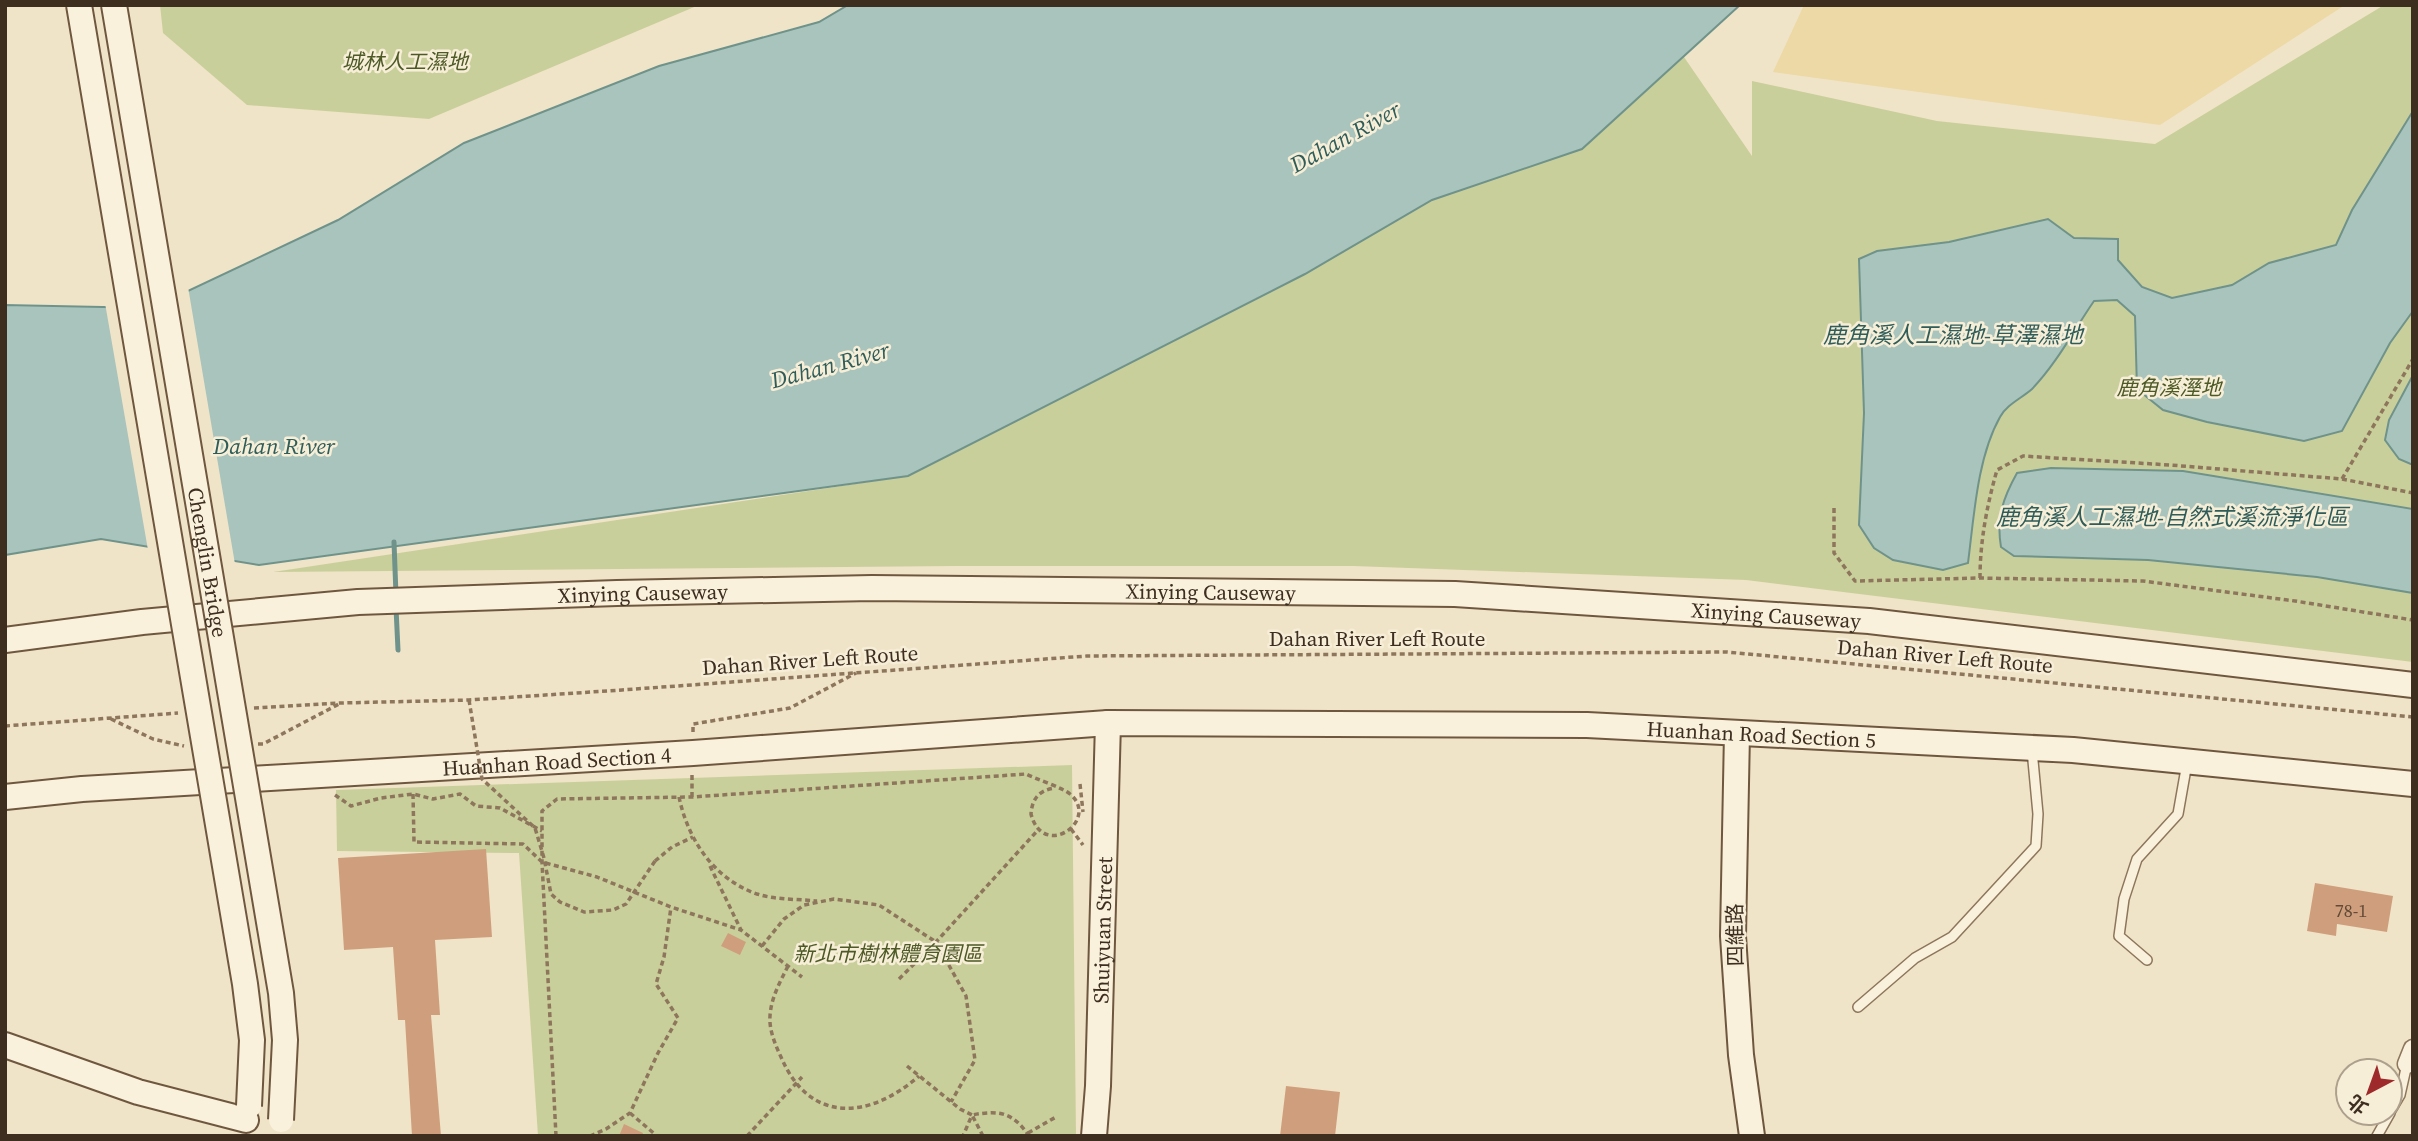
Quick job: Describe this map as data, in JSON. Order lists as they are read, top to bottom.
{
  "streets": {
    "street": [
      "Chenglin Bridge",
      "Xinying Causeway",
      "Huanhan Road Section 5",
      "Huanhan Road Section 4",
      "Shuiyuan Street",
      "四維路"
    ],
    "path": ["Dahan River Left Route"]
  },
  "crossings": [
    ["Huanhan Road Section 5", "Huanhan Road Section 4"],
    ["Huanhan Road Section 5", "Shuiyuan Street"],
    ["Huanhan Road Section 5", "四維路"],
    ["Huanhan Road Section 4", "Shuiyuan Street"]
  ],
  "water": ["Dahan River", "鹿角溪人工濕地-草澤濕地", "鹿角溪人工濕地-自然式溪流淨化區"],
  "parks": ["城林人工濕地", "鹿角溪溼地", "新北市樹林體育園區"],
  "house_numbers": ["78-1"],
  "north": "bottom left"
}
